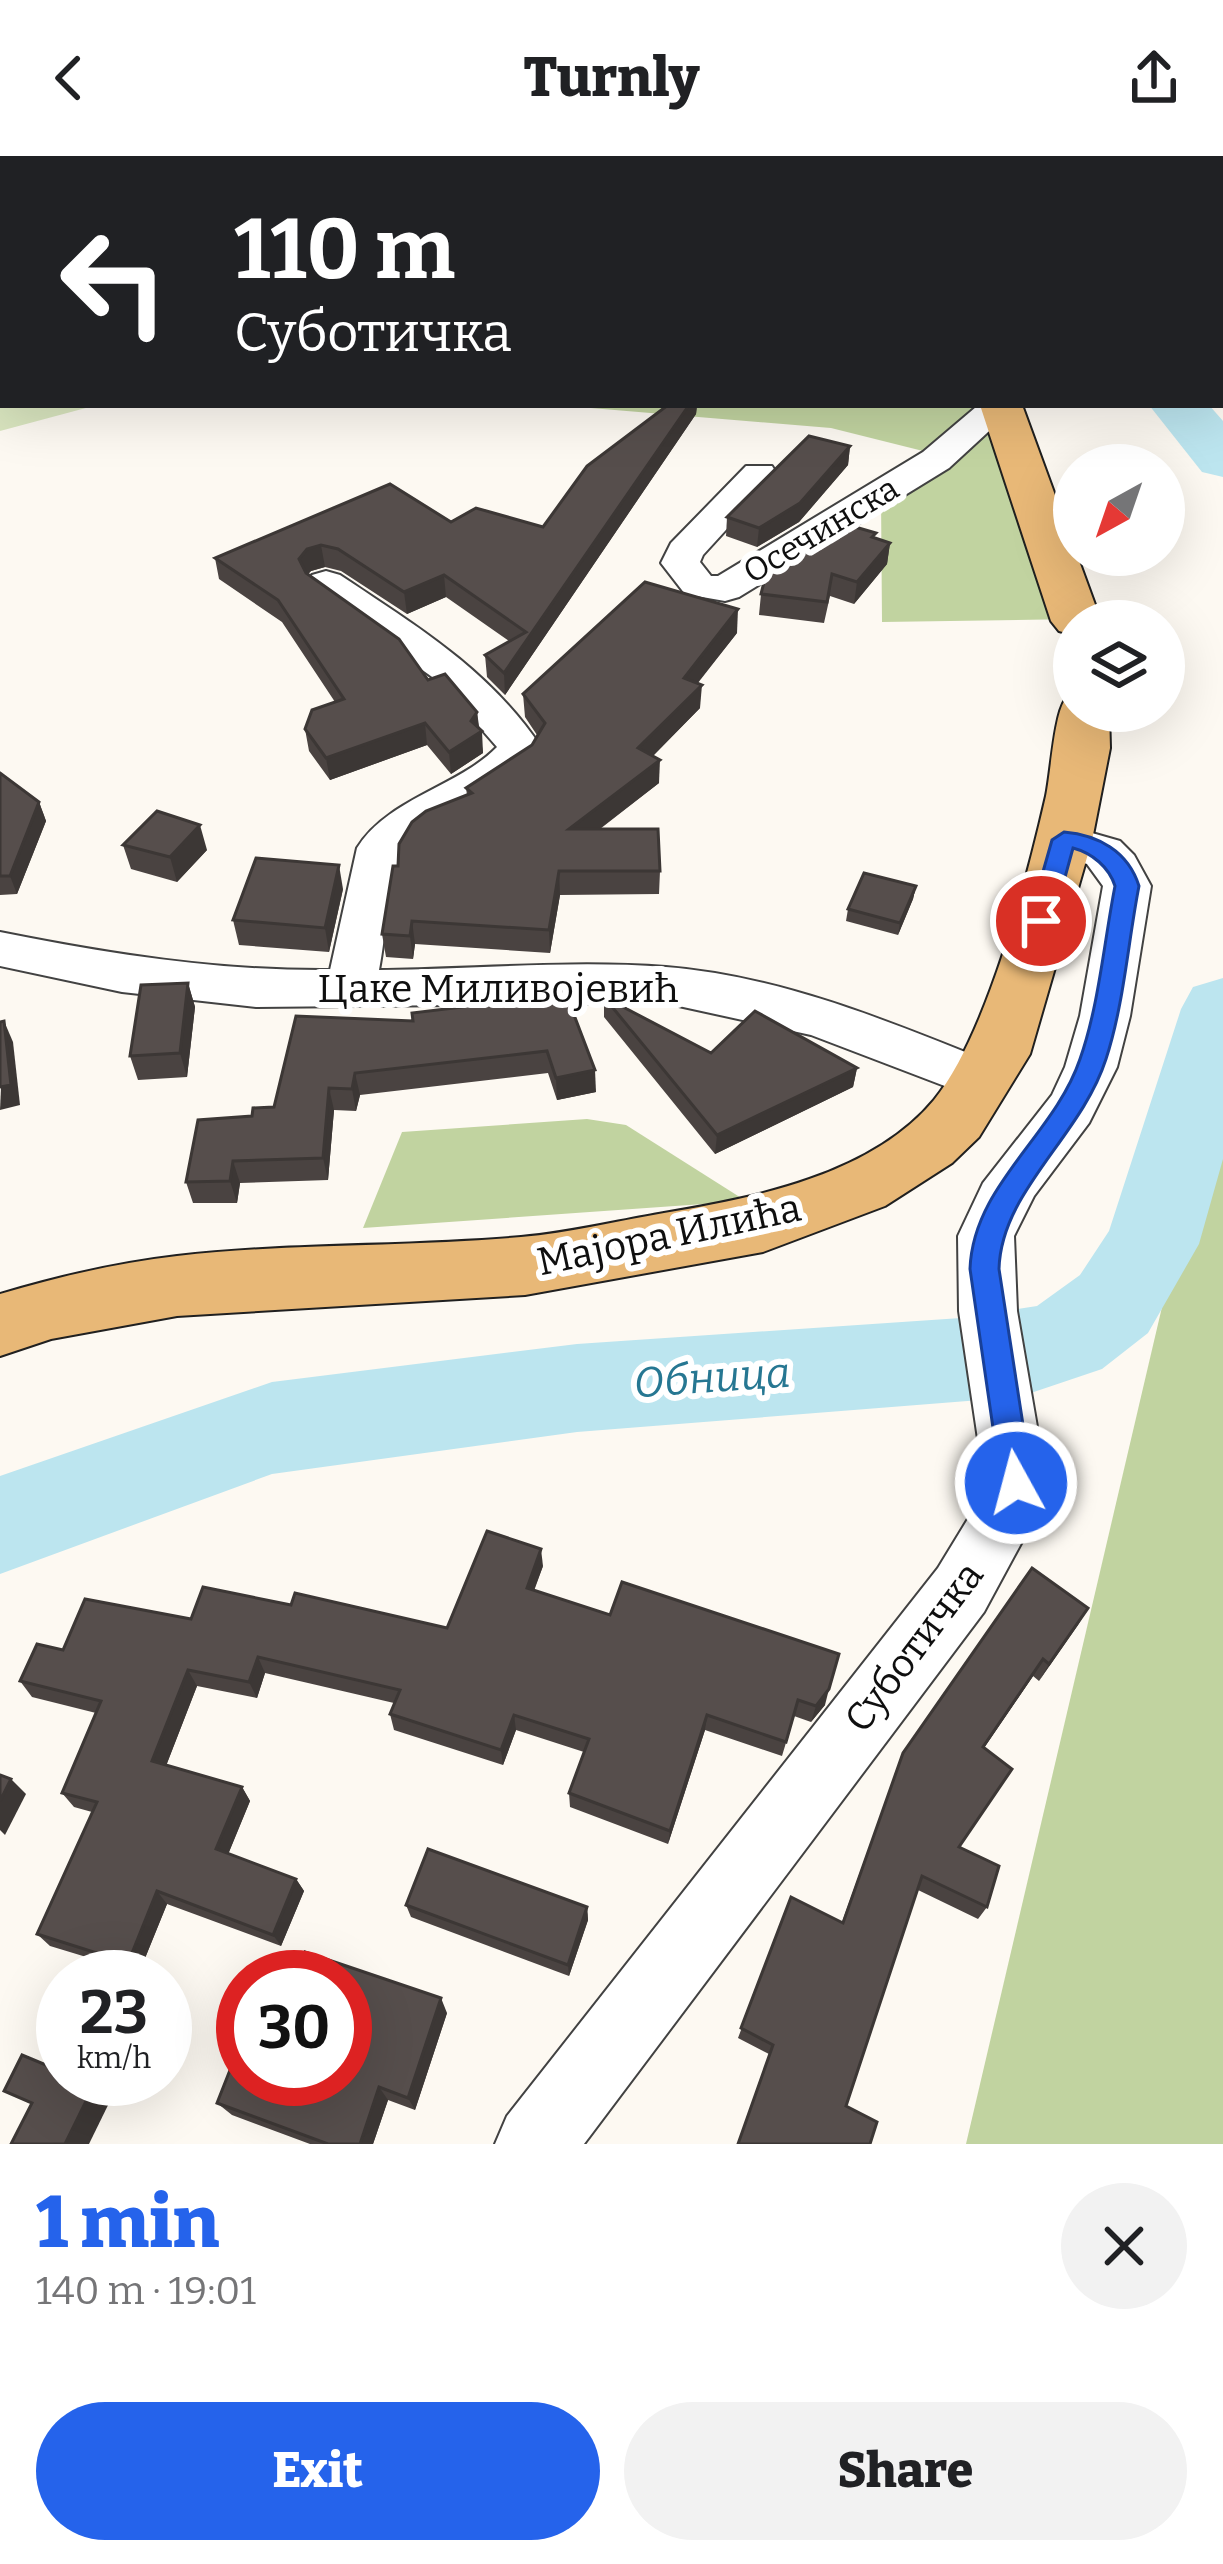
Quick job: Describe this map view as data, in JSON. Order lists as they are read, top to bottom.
{
  "streets": {
    "main road": ["Мајора Илића"],
    "street": ["Осечинска", "Цаке Миливојевић", "Суботичка"]
  },
  "crossings": [
    ["Цаке Миливојевић", "Мајора Илића"],
    ["Мајора Илића", "Суботичка"]
  ],
  "water": ["Обница"],
  "north": "bottom left",
  "page": {
    "header": "Turnly",
    "turn": ["110 m", "Суботичка"],
    "speed": "23 km/h",
    "limit": "30",
    "heading": ["1 min", "140 m · 19:01"],
    "buttons": ["Exit", "Share"]
  }
}
